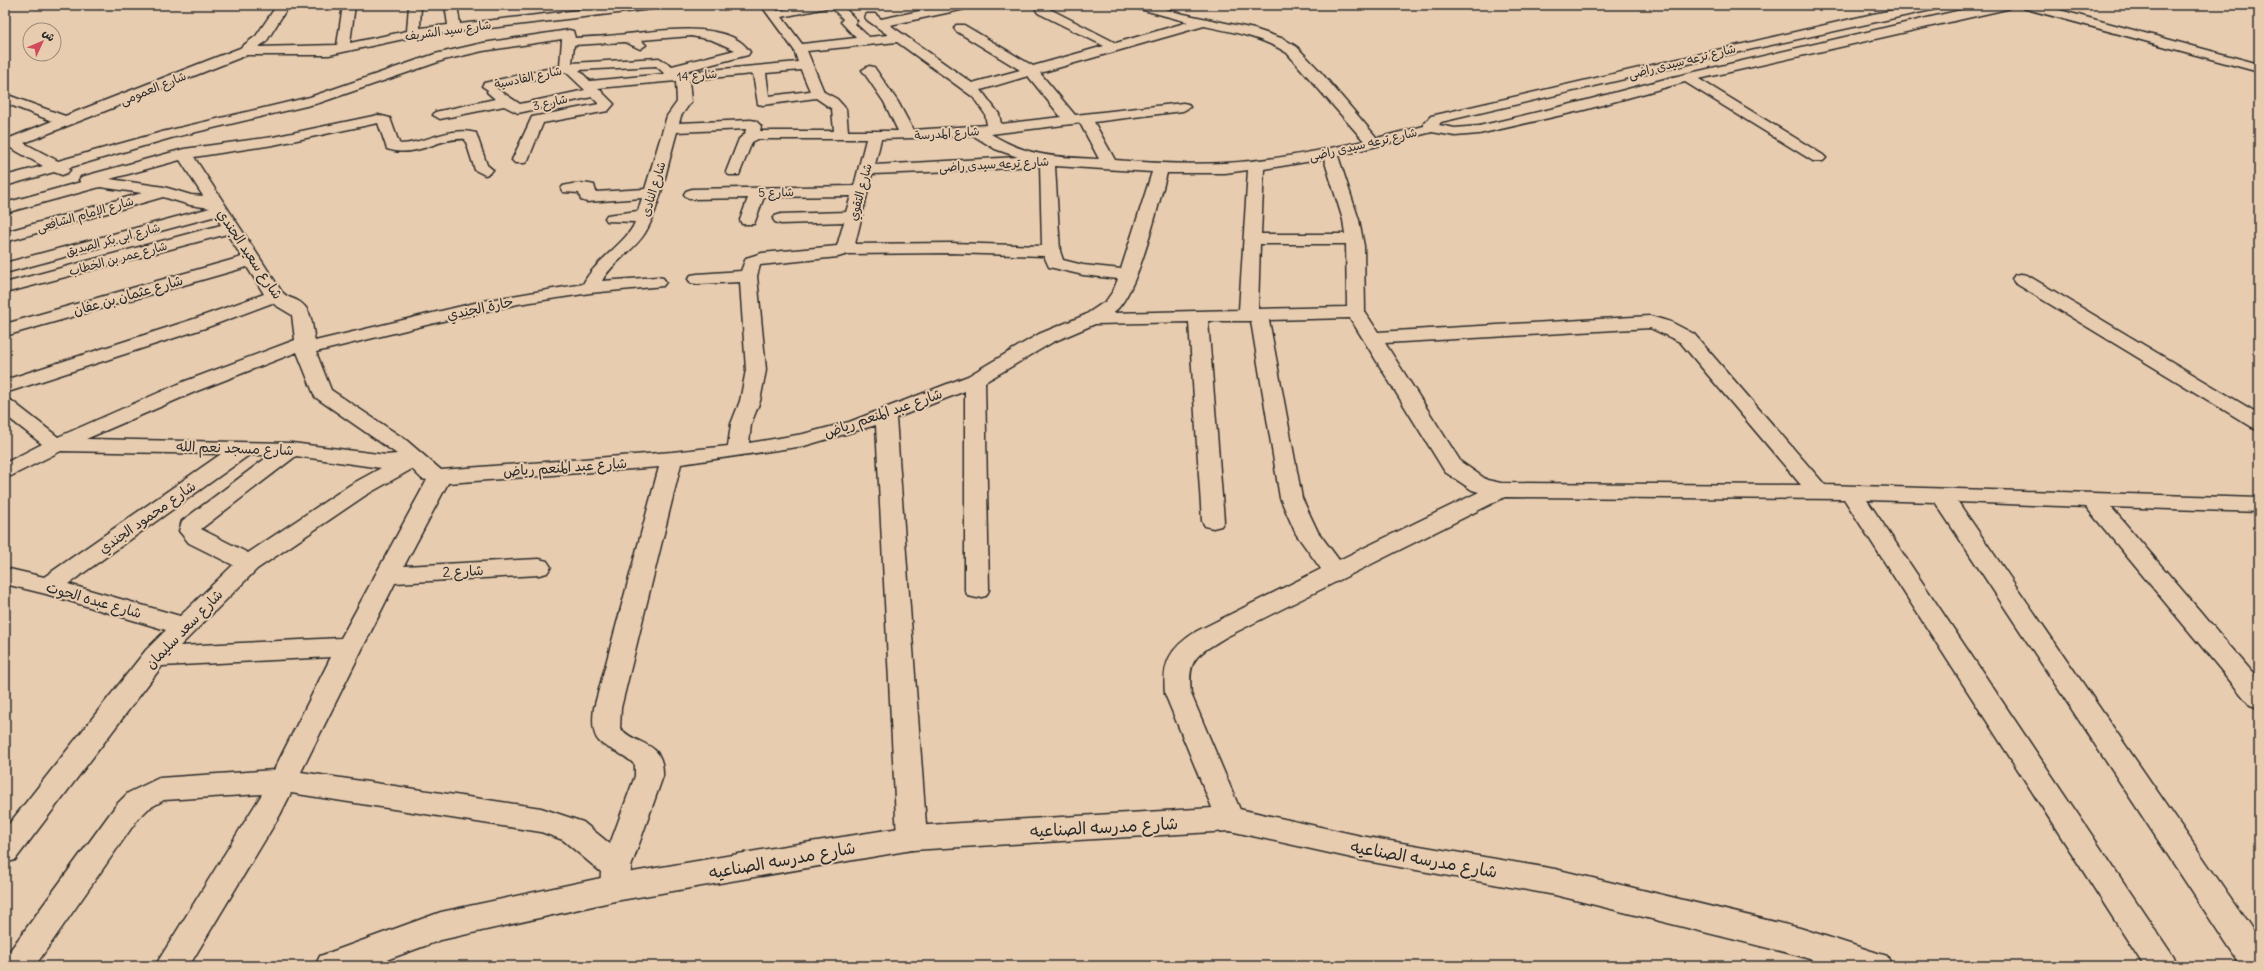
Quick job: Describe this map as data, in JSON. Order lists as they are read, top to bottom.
{
  "streets": {
    "street": [
      "شارع سيد الشريف",
      "شارع ترعه سيدى راضى",
      "شارع 14",
      "شارع القادسية",
      "شارع العمومى",
      "شارع 3",
      "شارع المدرسة",
      "شارع النادى",
      "شارع 5",
      "شارع التقوي",
      "شارع الإمام الشافعى",
      "شارع ابى بكر الصديق",
      "شارع سعيد الجندي",
      "شارع عمر بن الخطاب",
      "شارع عثمان بن عفان",
      "حارة الجندي",
      "شارع عبد المنعم رياض",
      "شارع مسجد نعم الله",
      "شارع محمود الجندي",
      "شارع 2",
      "شارع عبده الحوت",
      "شارع سعد سليمان",
      "شارع مدرسه الصناعيه"
    ]
  },
  "crossings": [
    ["شارع سيد الشريف", "شارع العمومى"],
    ["شارع ترعه سيدى راضى", "شارع التقوي"],
    ["شارع ترعه سيدى راضى", "شارع عبد المنعم رياض"],
    ["شارع 14", "شارع 3"],
    ["شارع 14", "شارع النادى"],
    ["شارع القادسية", "شارع 3"],
    ["شارع المدرسة", "شارع التقوي"],
    ["شارع النادى", "حارة الجندي"],
    ["شارع 5", "شارع التقوي"],
    ["شارع ابى بكر الصديق", "شارع سعيد الجندي"],
    ["شارع سعيد الجندي", "شارع عمر بن الخطاب"],
    ["شارع سعيد الجندي", "شارع عثمان بن عفان"],
    ["شارع سعيد الجندي", "حارة الجندي"],
    ["شارع سعيد الجندي", "شارع عبد المنعم رياض"],
    ["شارع سعيد الجندي", "شارع مسجد نعم الله"],
    ["شارع سعيد الجندي", "شارع سعد سليمان"],
    ["حارة الجندي", "شارع مسجد نعم الله"],
    ["شارع مسجد نعم الله", "شارع محمود الجندي"],
    ["شارع مسجد نعم الله", "شارع سعد سليمان"],
    ["شارع محمود الجندي", "شارع عبده الحوت"],
    ["شارع عبده الحوت", "شارع سعد سليمان"]
  ],
  "north": "top right"
}
